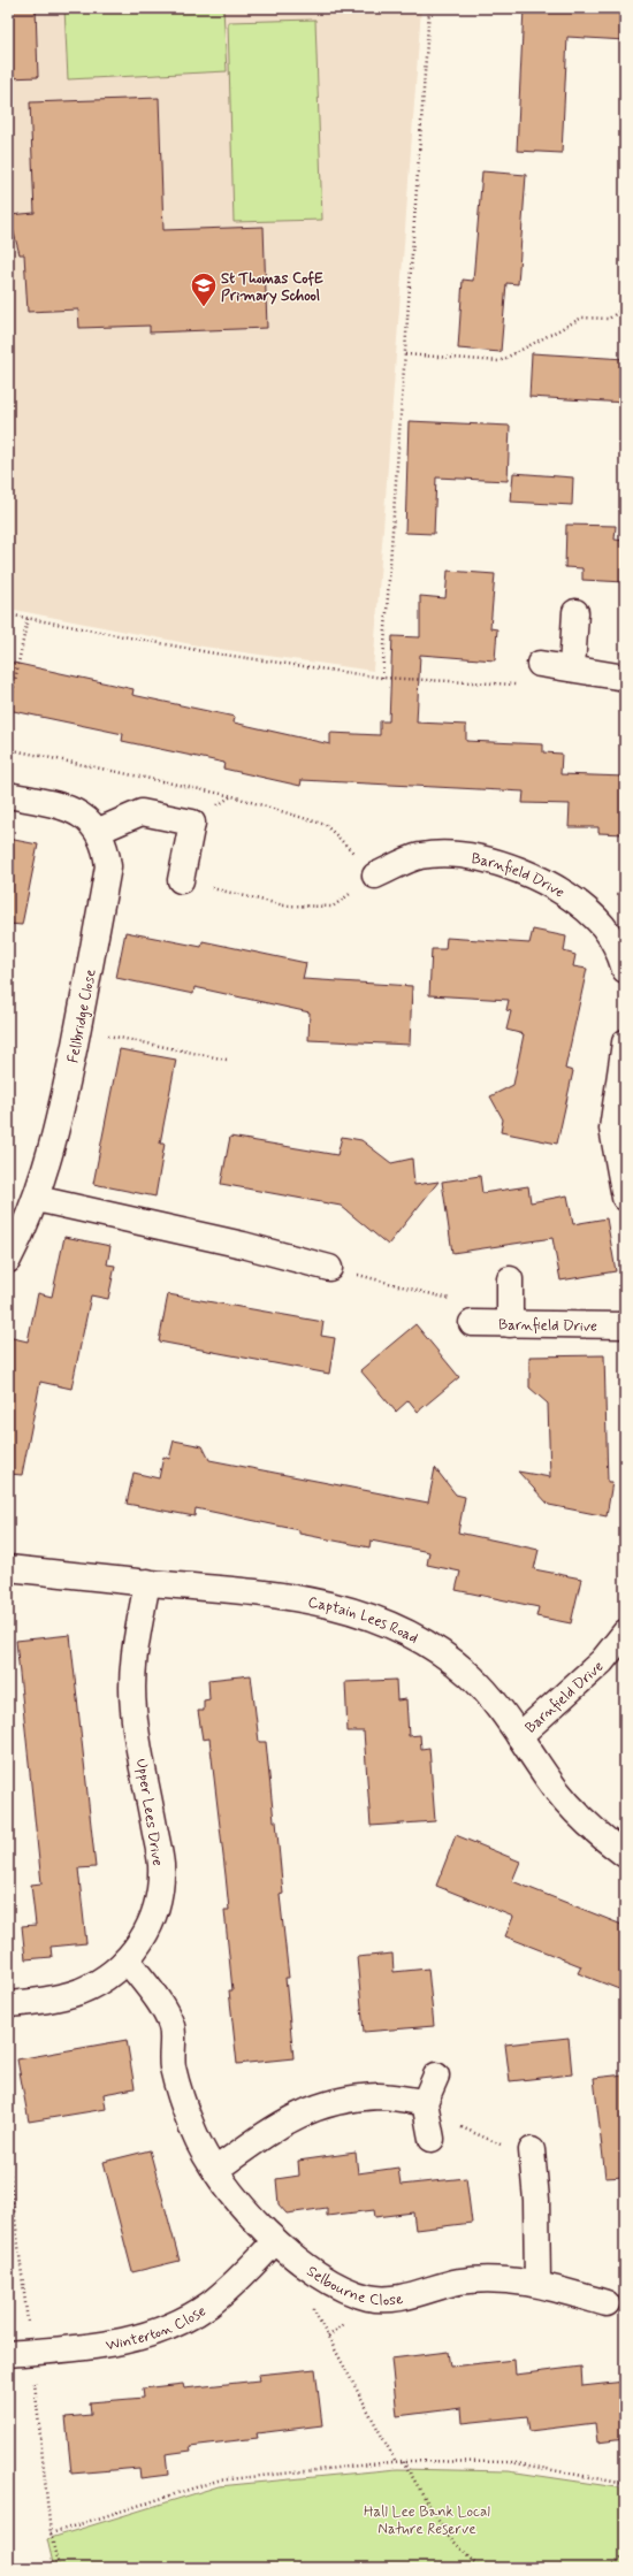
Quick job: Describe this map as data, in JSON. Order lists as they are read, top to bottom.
{
  "streets": {
    "street": [
      "Barnfield Drive",
      "Fellbridge Close",
      "Captain Lees Road",
      "Upper Lees Drive",
      "Selbourne Close",
      "Winterton Close"
    ]
  },
  "crossings": [
    ["Barnfield Drive", "Captain Lees Road"],
    ["Captain Lees Road", "Upper Lees Drive"],
    ["Upper Lees Drive", "Selbourne Close"],
    ["Selbourne Close", "Winterton Close"]
  ],
  "parks": ["Hall Lee Bank Local Nature Reserve"],
  "places": {
    "school or university": ["St Thomas CofE Primary School"]
  }
}
